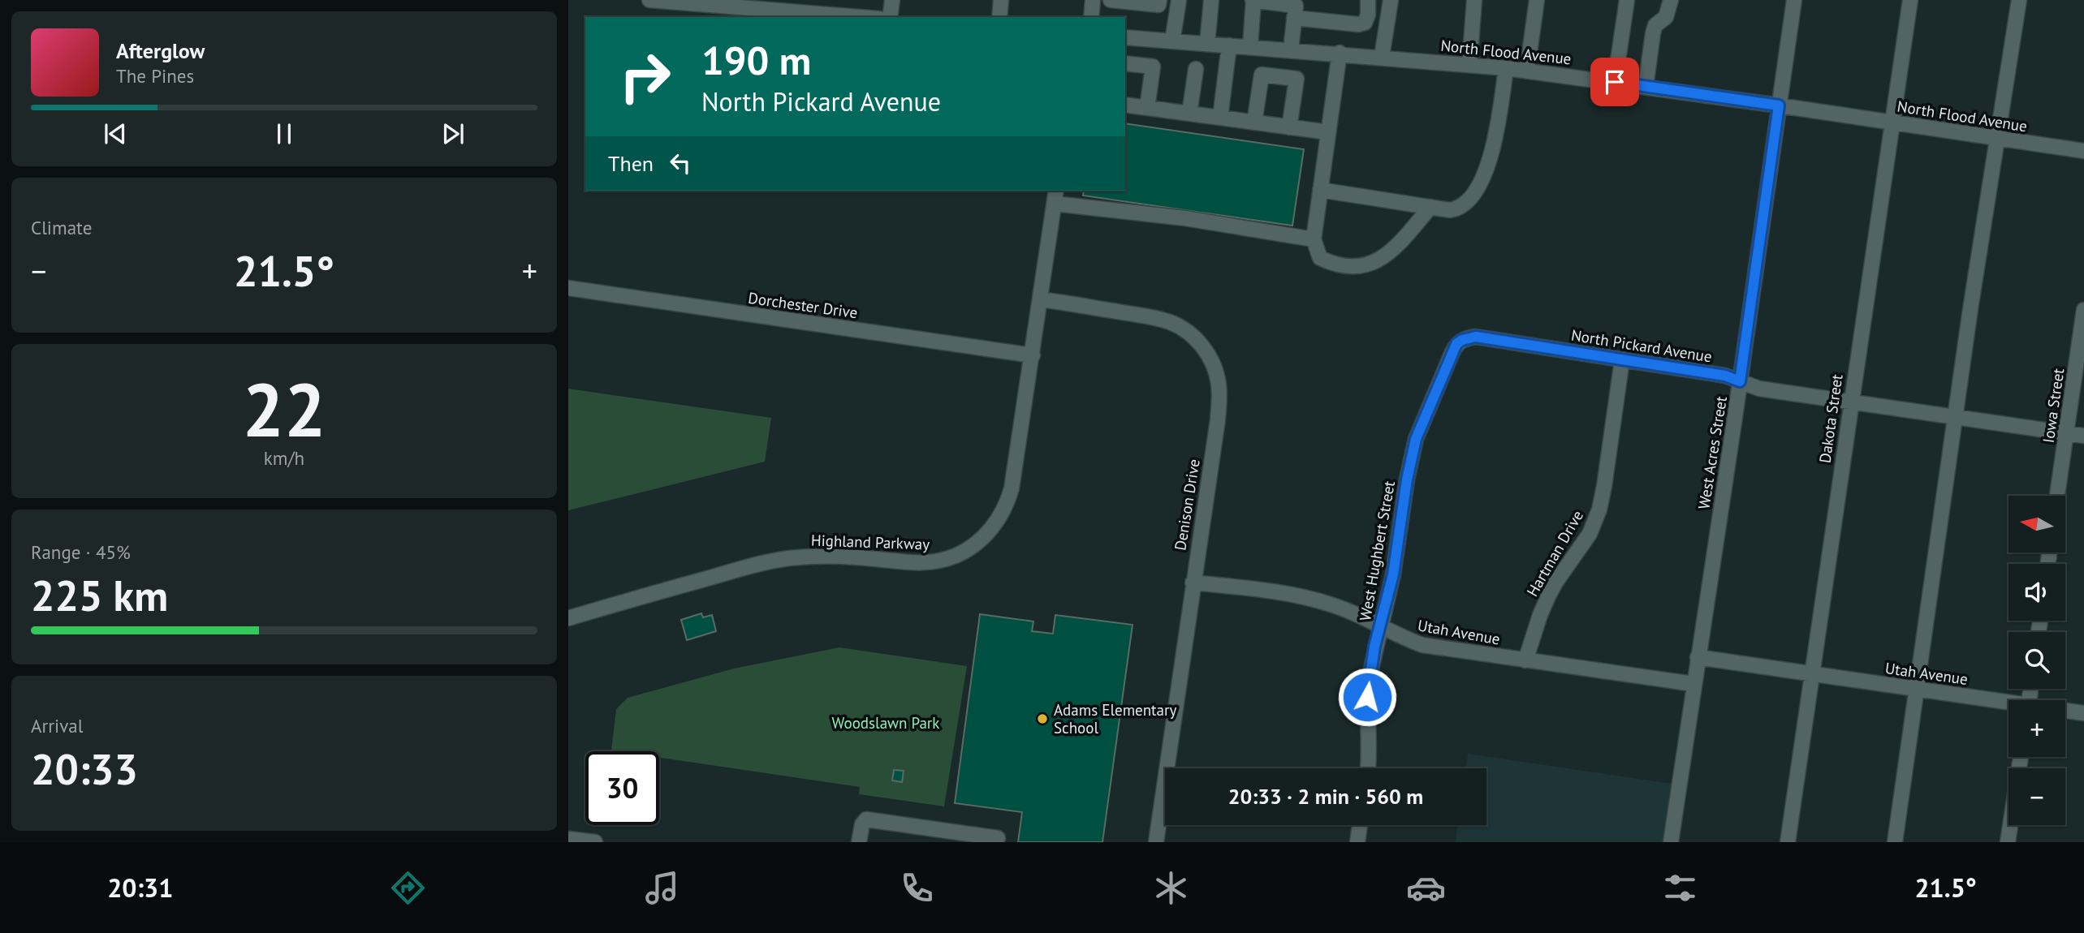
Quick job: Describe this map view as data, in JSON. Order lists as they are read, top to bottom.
{
  "streets": {
    "street": [
      "North Flood Avenue",
      "Dorchester Drive",
      "North Pickard Avenue",
      "Iowa Street",
      "Dakota Street",
      "West Acres Street",
      "Denison Drive",
      "Highland Parkway",
      "West Hughbert Street",
      "Hartman Drive",
      "Utah Avenue"
    ]
  },
  "crossings": [
    ["North Flood Avenue", "Dakota Street"],
    ["North Flood Avenue", "West Acres Street"],
    ["Dorchester Drive", "Highland Parkway"],
    ["North Pickard Avenue", "Iowa Street"],
    ["North Pickard Avenue", "Dakota Street"],
    ["North Pickard Avenue", "West Acres Street"],
    ["North Pickard Avenue", "West Hughbert Street"],
    ["North Pickard Avenue", "Hartman Drive"],
    ["Dakota Street", "Utah Avenue"],
    ["West Acres Street", "Utah Avenue"],
    ["Denison Drive", "Highland Parkway"],
    ["Denison Drive", "Utah Avenue"],
    ["West Hughbert Street", "Utah Avenue"],
    ["Hartman Drive", "Utah Avenue"]
  ],
  "parks": ["Woodslawn Park"],
  "places": ["Adams Elementary School"],
  "north": "left",
  "page": {
    "turn": ["190 m", "North Pickard Avenue"],
    "song": ["Afterglow", "The Pines"],
    "then": "Then",
    "tile": [
      "Climate",
      ["22", "km/h"],
      ["Range · 45%", "225 km"],
      ["Arrival", "20:33"]
    ],
    "heat": ["−", "21.5°", "+"],
    "map_buttons": ["+", "−"],
    "limit": "30",
    "trip": "20:33 · 2 min · 560 m",
    "tabs": ["20:31", "21.5°"]
  }
}
